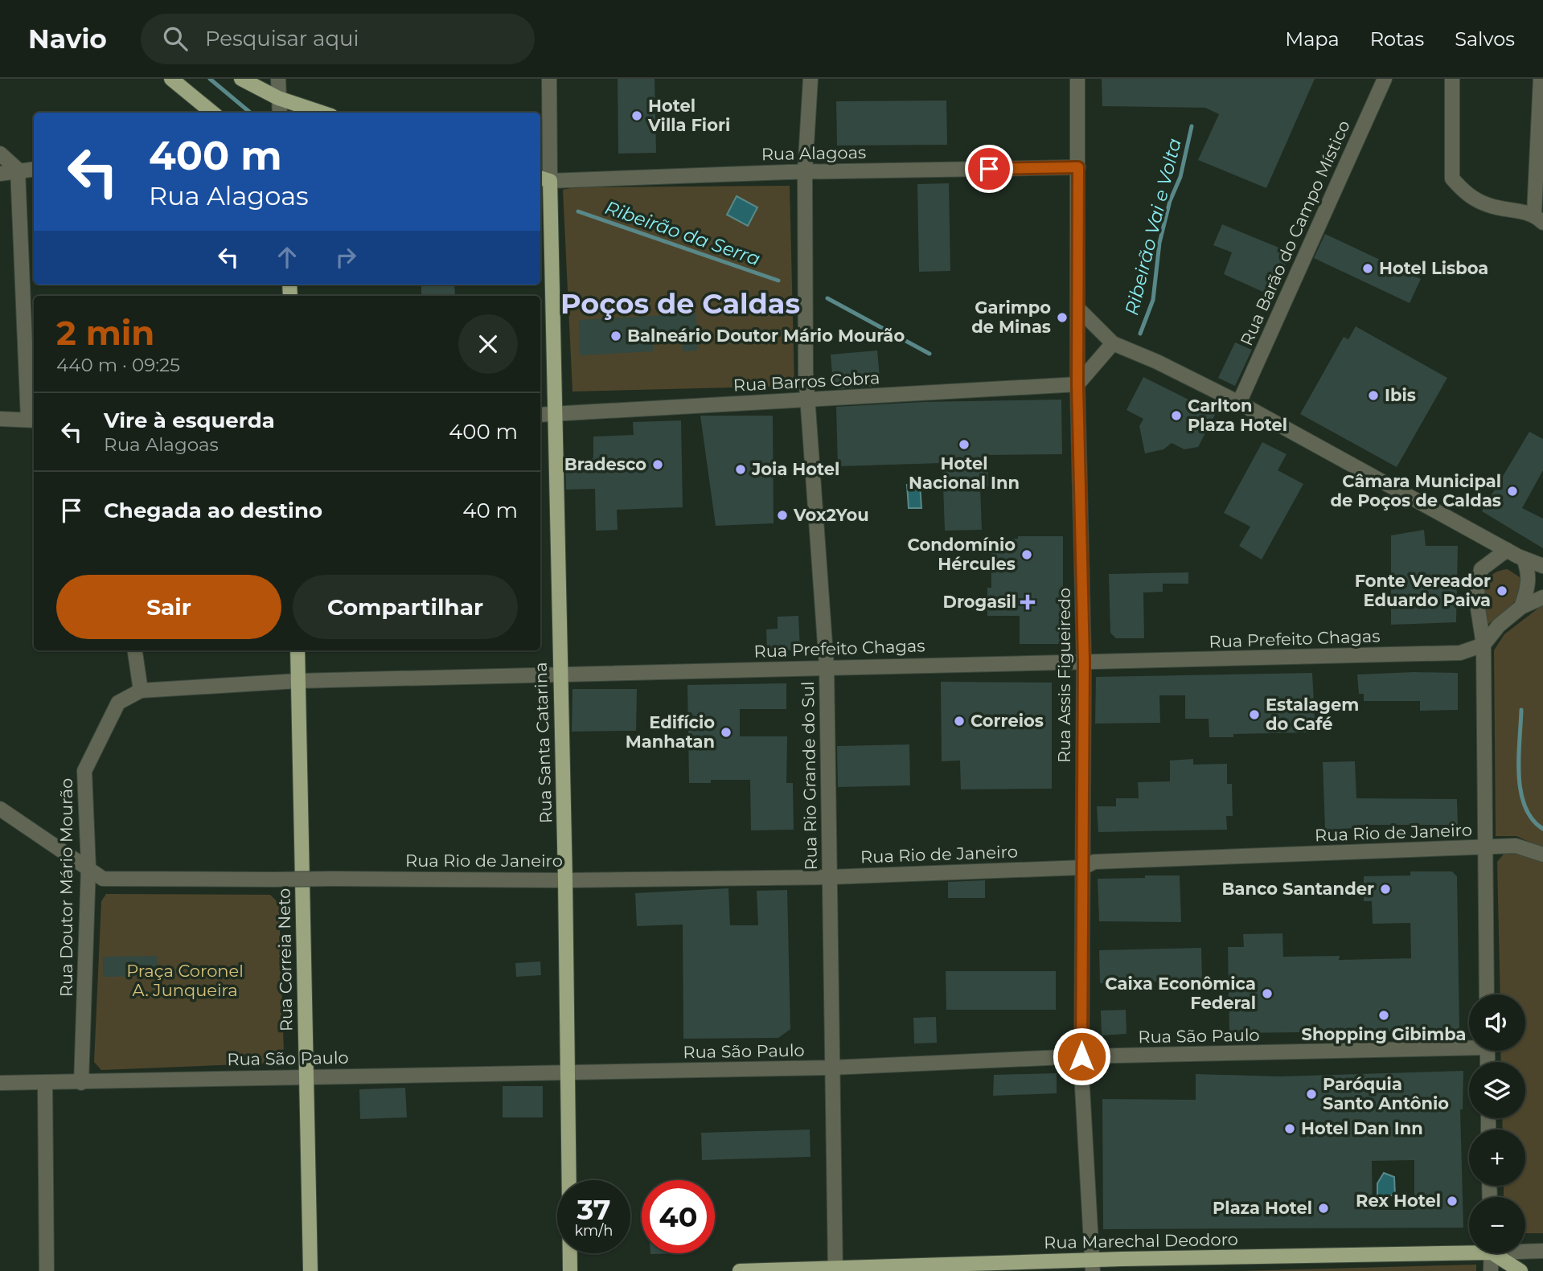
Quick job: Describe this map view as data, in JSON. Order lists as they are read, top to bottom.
{
  "streets": {
    "main road": ["Rua Santa Catarina", "Rua Correia Neto", "Rua Marechal Deodoro"],
    "street": [
      "Rua Alagoas",
      "Rua Barão do Campo Místico",
      "Rua Barros Cobra",
      "Rua Prefeito Chagas",
      "Rua Assis Figueiredo",
      "Rua Rio Grande do Sul",
      "Rua Rio de Janeiro",
      "Rua Doutor Mário Mourão",
      "Rua São Paulo"
    ]
  },
  "crossings": [
    ["Rua Alagoas", "Rua Assis Figueiredo"],
    ["Rua Alagoas", "Rua Santa Catarina"],
    ["Rua Alagoas", "Rua Rio Grande do Sul"],
    ["Rua Barros Cobra", "Rua Assis Figueiredo"],
    ["Rua Barros Cobra", "Rua Santa Catarina"],
    ["Rua Barros Cobra", "Rua Rio Grande do Sul"],
    ["Rua Prefeito Chagas", "Rua Assis Figueiredo"],
    ["Rua Prefeito Chagas", "Rua Santa Catarina"],
    ["Rua Prefeito Chagas", "Rua Rio Grande do Sul"],
    ["Rua Prefeito Chagas", "Rua Doutor Mário Mourão"],
    ["Rua Prefeito Chagas", "Rua Correia Neto"],
    ["Rua Assis Figueiredo", "Rua Rio de Janeiro"],
    ["Rua Assis Figueiredo", "Rua São Paulo"],
    ["Rua Assis Figueiredo", "Rua Marechal Deodoro"],
    ["Rua Santa Catarina", "Rua Rio de Janeiro"],
    ["Rua Santa Catarina", "Rua São Paulo"],
    ["Rua Rio Grande do Sul", "Rua Rio de Janeiro"],
    ["Rua Rio Grande do Sul", "Rua São Paulo"],
    ["Rua Rio Grande do Sul", "Rua Marechal Deodoro"],
    ["Rua Rio de Janeiro", "Rua Doutor Mário Mourão"],
    ["Rua Doutor Mário Mourão", "Rua São Paulo"],
    ["Rua Correia Neto", "Rua São Paulo"]
  ],
  "districts": ["Poços de Caldas"],
  "water": ["Ribeirão Vai e Volta", "Ribeirão da Serra"],
  "parks": ["Praça Coronel A. Junqueira"],
  "places": {
    "other": [
      "Hotel Villa Fiori",
      "Hotel Lisboa",
      "Garimpo de Minas",
      "Balneário Doutor Mário Mourão",
      "Ibis",
      "Carlton Plaza Hotel",
      "Hotel Nacional Inn",
      "Bradesco",
      "Joia Hotel",
      "Câmara Municipal de Poços de Caldas",
      "Vox2You",
      "Condomínio Hércules",
      "Fonte Vereador Eduardo Paiva",
      "Estalagem do Café",
      "Correios",
      "Edifício Manhatan",
      "Banco Santander",
      "Caixa Econômica Federal",
      "Shopping Gibimba",
      "Paróquia Santo Antônio",
      "Hotel Dan Inn",
      "Rex Hotel",
      "Plaza Hotel"
    ],
    "health": ["Drogasil"]
  },
  "page": {
    "header": "Navio",
    "search": "Pesquisar aqui",
    "nav": ["Mapa", "Rotas", "Salvos"],
    "turn": ["400 m", "Rua Alagoas"],
    "heading": ["2 min", "440 m · 09:25"],
    "list": [
      {
        "name": "Vire à esquerda",
        "note": "Rua Alagoas",
        "value": "400 m"
      },
      {
        "name": "Chegada ao destino",
        "value": "40 m"
      }
    ],
    "buttons": ["Sair", "Compartilhar"],
    "map_buttons": ["+", "−"],
    "speed": "37 km/h",
    "limit": "40"
  }
}
